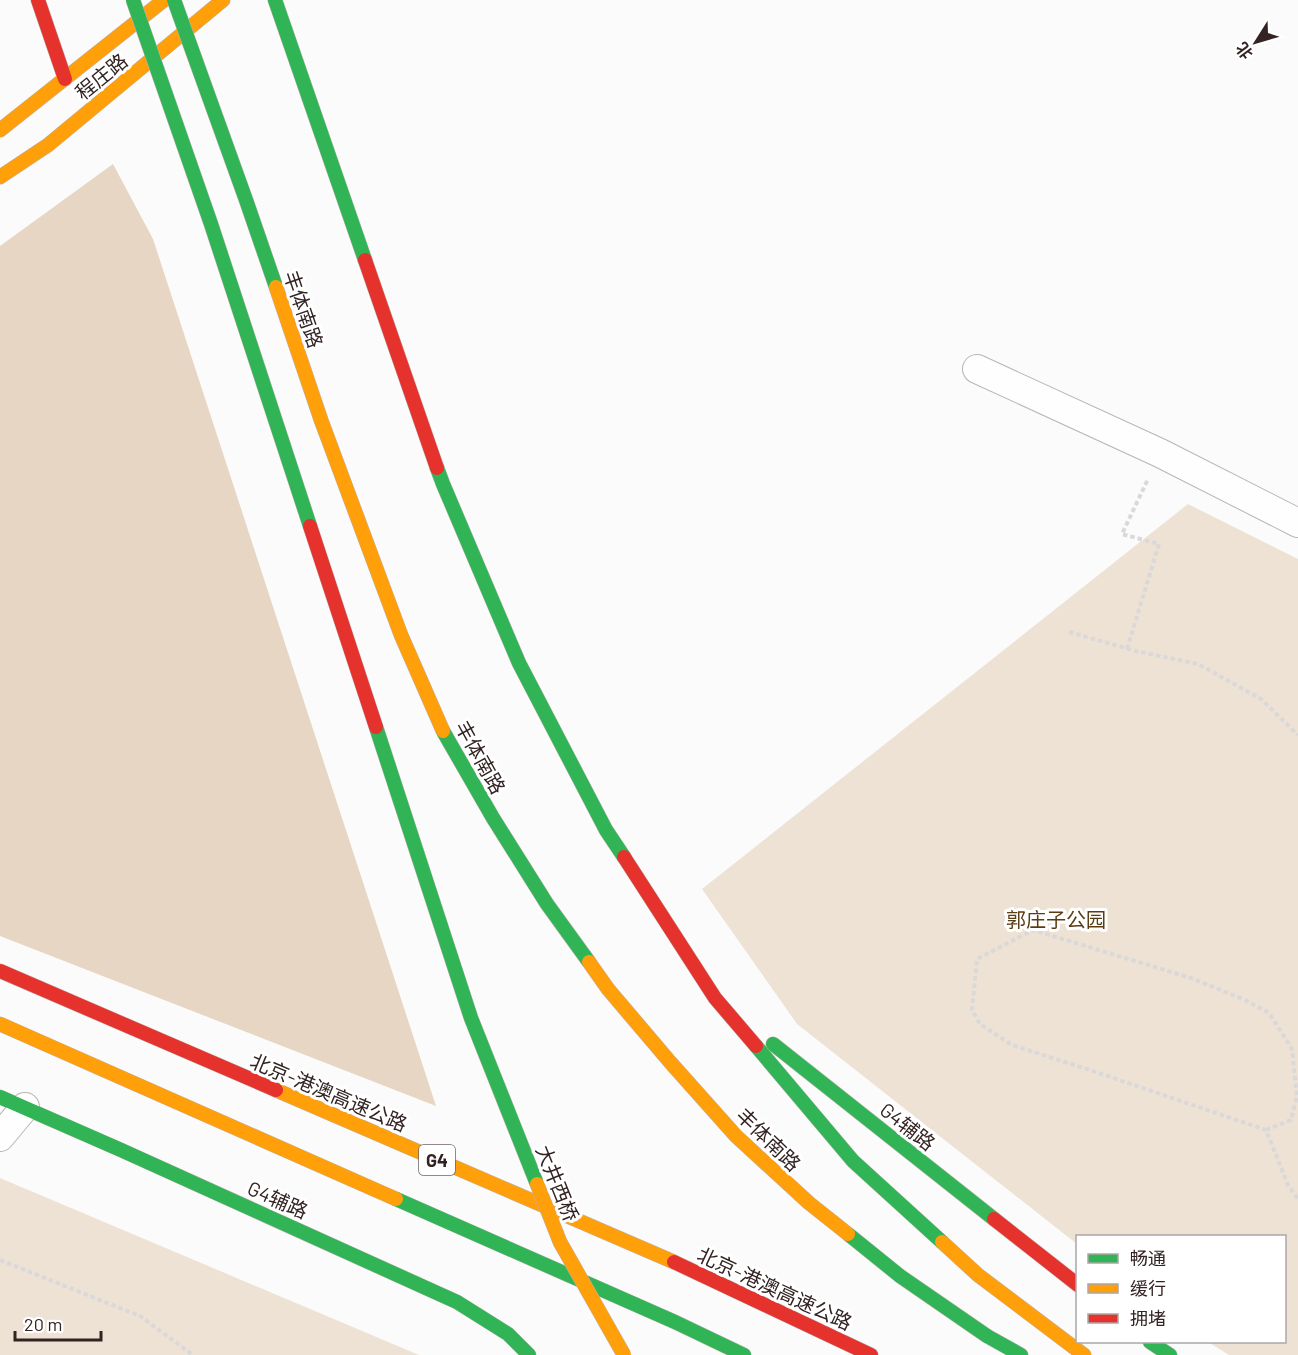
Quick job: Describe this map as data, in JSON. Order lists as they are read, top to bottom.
{
  "streets": {
    "main road": [
      "程庄路",
      "丰体南路",
      "北京-港澳高速公路",
      "G4辅路",
      "G4",
      "大井西桥"
    ]
  },
  "parks": ["郭庄子公园"],
  "legend": ["畅通", "缓行", "拥堵"],
  "scale_bar": "20 m",
  "north": "bottom left"
}
